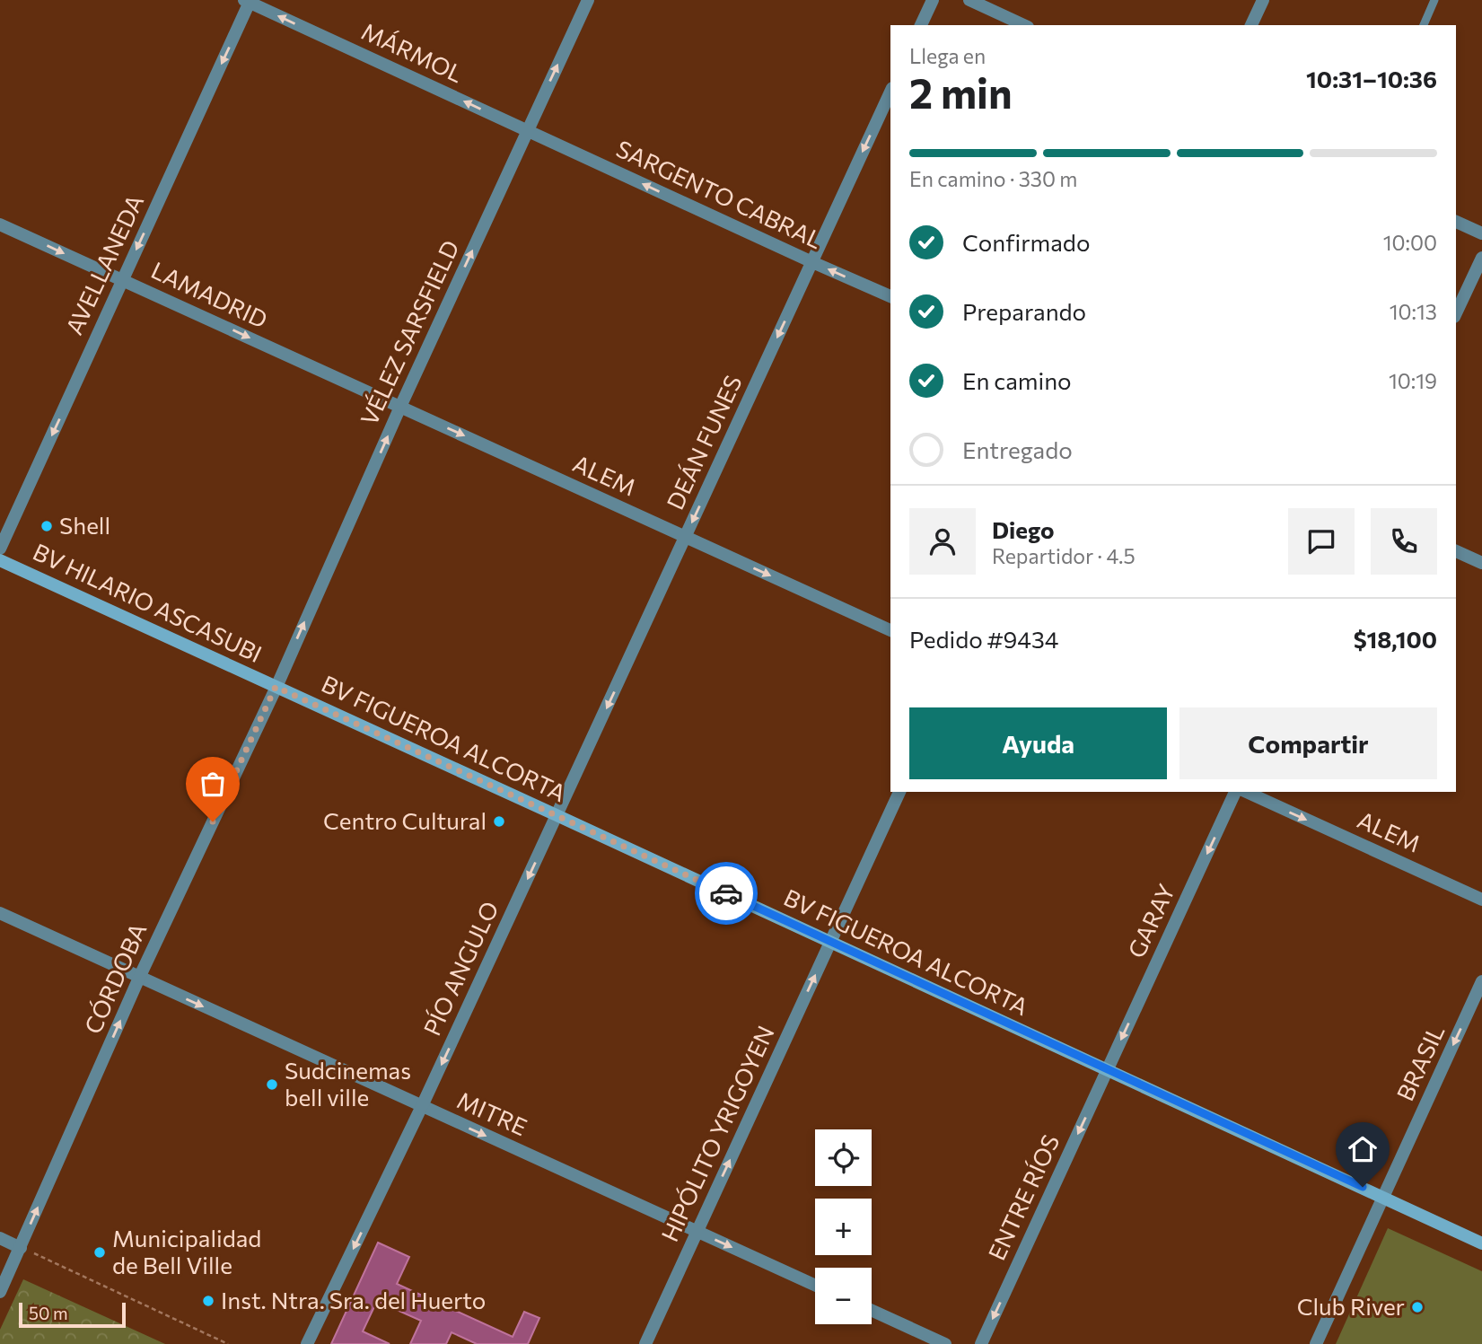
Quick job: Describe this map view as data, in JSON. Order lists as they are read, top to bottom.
{
  "streets": {
    "main road": ["BV HILARIO ASCASUBI", "BV FIGUEROA ALCORTA"],
    "street": [
      "MÁRMOL",
      "SARGENTO CABRAL",
      "AVELLANEDA",
      "LAMADRID",
      "VÉLEZ SARSFIELD",
      "DEÁN FUNES",
      "ALEM",
      "GARAY",
      "PÍO ANGULO",
      "CÓRDOBA",
      "BRASIL",
      "MITRE",
      "HIPÓLITO YRIGOYEN",
      "ENTRE RÍOS"
    ]
  },
  "crossings": [
    ["MÁRMOL", "SARGENTO CABRAL"],
    ["MÁRMOL", "AVELLANEDA"],
    ["MÁRMOL", "VÉLEZ SARSFIELD"],
    ["SARGENTO CABRAL", "VÉLEZ SARSFIELD"],
    ["SARGENTO CABRAL", "DEÁN FUNES"],
    ["AVELLANEDA", "LAMADRID"],
    ["LAMADRID", "VÉLEZ SARSFIELD"],
    ["LAMADRID", "ALEM"],
    ["VÉLEZ SARSFIELD", "ALEM"],
    ["VÉLEZ SARSFIELD", "BV HILARIO ASCASUBI"],
    ["VÉLEZ SARSFIELD", "BV FIGUEROA ALCORTA"],
    ["VÉLEZ SARSFIELD", "CÓRDOBA"],
    ["DEÁN FUNES", "ALEM"],
    ["DEÁN FUNES", "BV FIGUEROA ALCORTA"],
    ["DEÁN FUNES", "PÍO ANGULO"],
    ["BV HILARIO ASCASUBI", "BV FIGUEROA ALCORTA"],
    ["BV HILARIO ASCASUBI", "CÓRDOBA"],
    ["BV FIGUEROA ALCORTA", "GARAY"],
    ["BV FIGUEROA ALCORTA", "PÍO ANGULO"],
    ["BV FIGUEROA ALCORTA", "CÓRDOBA"],
    ["BV FIGUEROA ALCORTA", "BRASIL"],
    ["BV FIGUEROA ALCORTA", "HIPÓLITO YRIGOYEN"],
    ["BV FIGUEROA ALCORTA", "ENTRE RÍOS"],
    ["GARAY", "ENTRE RÍOS"],
    ["PÍO ANGULO", "MITRE"],
    ["CÓRDOBA", "MITRE"],
    ["MITRE", "HIPÓLITO YRIGOYEN"]
  ],
  "one_way": [
    "MÁRMOL",
    "SARGENTO CABRAL",
    "AVELLANEDA",
    "LAMADRID",
    "VÉLEZ SARSFIELD",
    "DEÁN FUNES",
    "ALEM",
    "GARAY",
    "PÍO ANGULO",
    "CÓRDOBA",
    "BRASIL",
    "MITRE",
    "HIPÓLITO YRIGOYEN",
    "ENTRE RÍOS"
  ],
  "places": [
    "Shell",
    "Centro Cultural",
    "Sudcinemas bell ville",
    "Municipalidad de Bell Ville",
    "Inst. Ntra. Sra. del Huerto",
    "Club River"
  ],
  "scale_bar": "50 m",
  "page": {
    "heading": ["2 min", "Llega en", "10:31–10:36"],
    "panel": [
      "Diego",
      "Repartidor · 4.5",
      "Pedido #9434",
      "$18,100"
    ],
    "bar": "En camino · 330 m",
    "list": [
      ["Confirmado", "10:00"],
      ["Preparando", "10:13"],
      ["En camino", "10:19"],
      "Entregado"
    ],
    "buttons": ["Ayuda", "Compartir"],
    "map_buttons": ["+", "−"],
    "scale": "50 m"
  }
}
